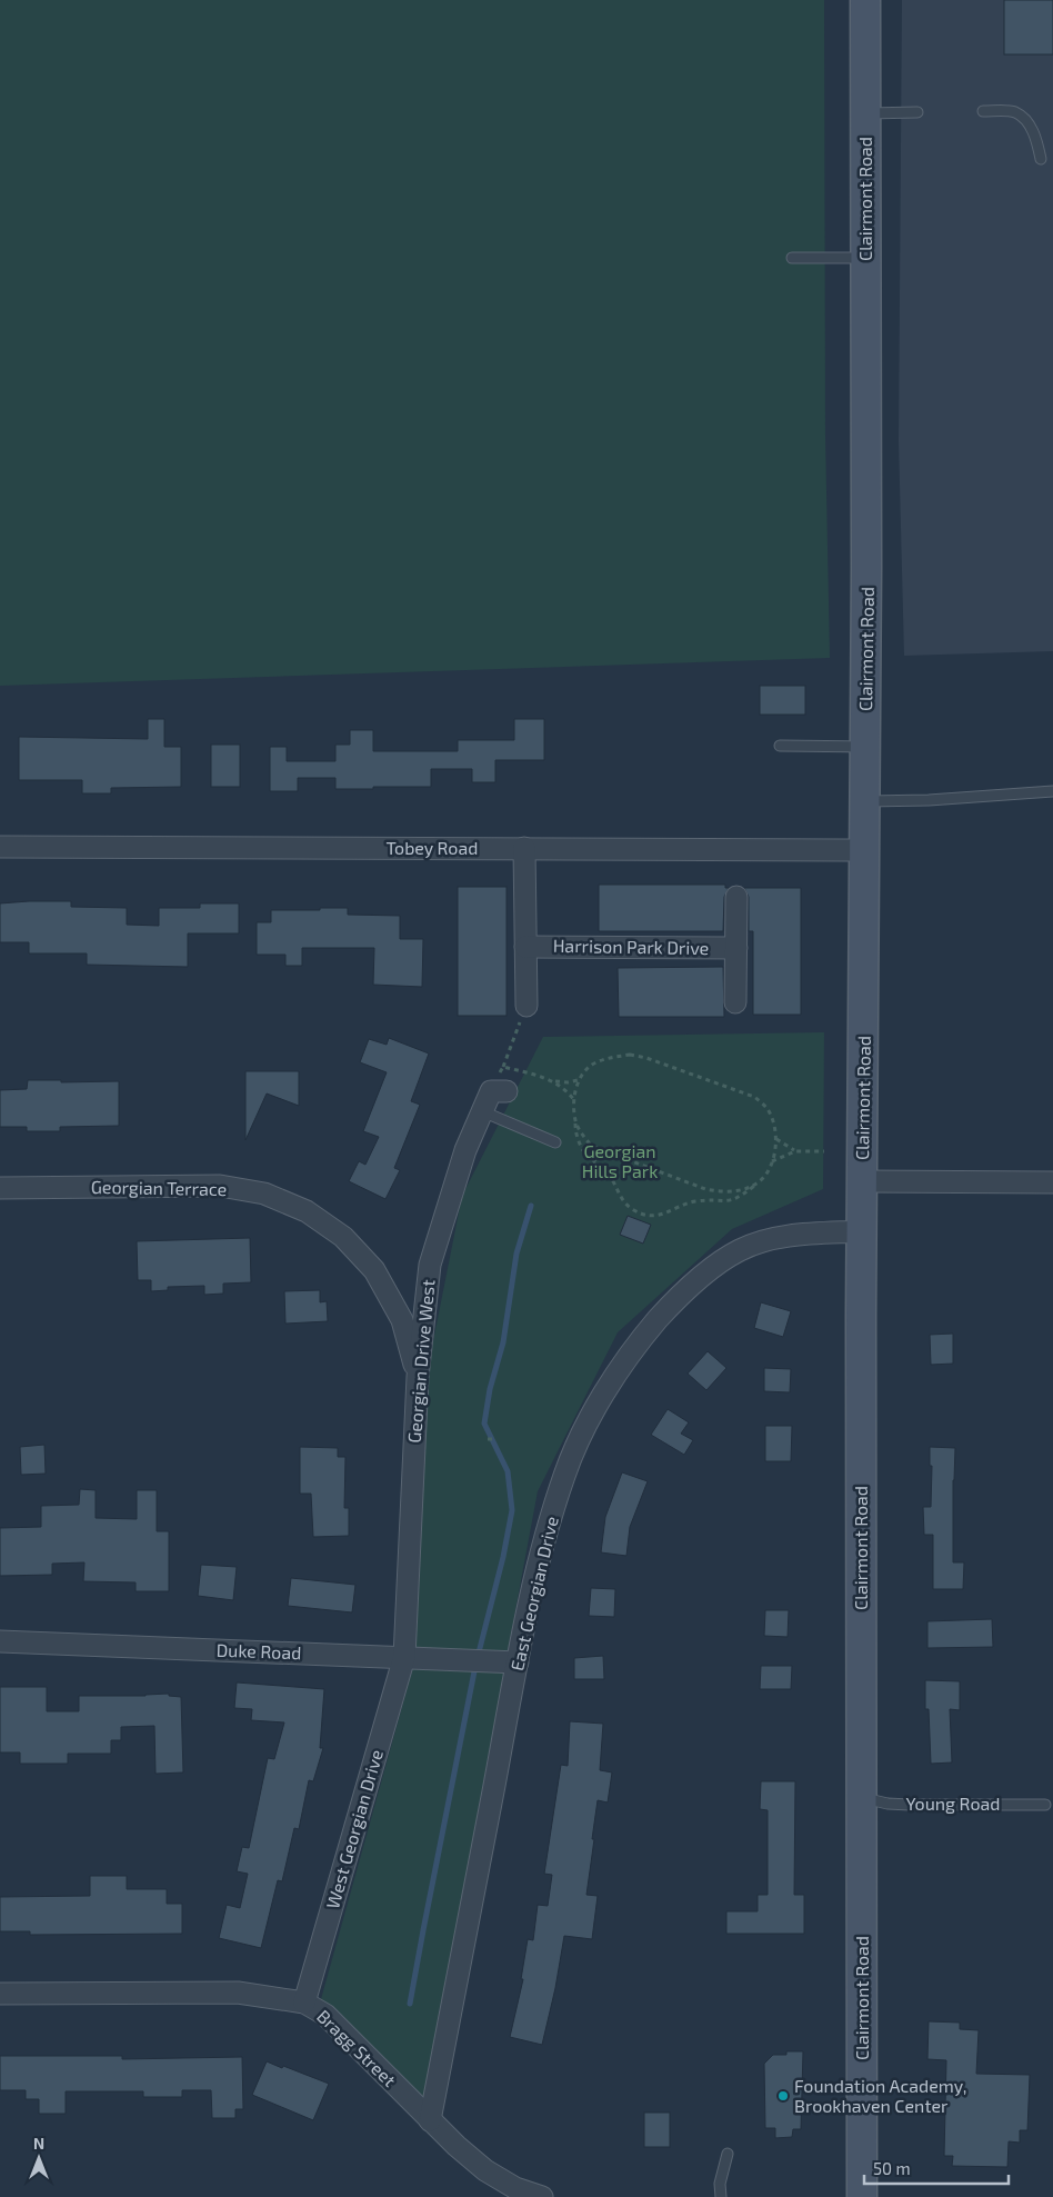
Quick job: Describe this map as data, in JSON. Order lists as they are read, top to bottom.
{
  "streets": {
    "main road": ["Clairmont Road"],
    "street": [
      "Tobey Road",
      "Harrison Park Drive",
      "Georgian Terrace",
      "Georgian Drive West",
      "East Georgian Drive",
      "Duke Road",
      "West Georgian Drive",
      "Bragg Street"
    ],
    "lane": ["Young Road"]
  },
  "crossings": [
    ["Clairmont Road", "Tobey Road"],
    ["Clairmont Road", "East Georgian Drive"],
    ["Clairmont Road", "Young Road"],
    ["Georgian Terrace", "Georgian Drive West"],
    ["Georgian Drive West", "Duke Road"],
    ["Georgian Drive West", "West Georgian Drive"],
    ["East Georgian Drive", "Duke Road"],
    ["East Georgian Drive", "Bragg Street"],
    ["Duke Road", "West Georgian Drive"],
    ["West Georgian Drive", "Bragg Street"]
  ],
  "parks": ["Georgian Hills Park"],
  "places": ["Foundation Academy, Brookhaven Center"],
  "scale_bar": "50 m",
  "north": "top"
}
